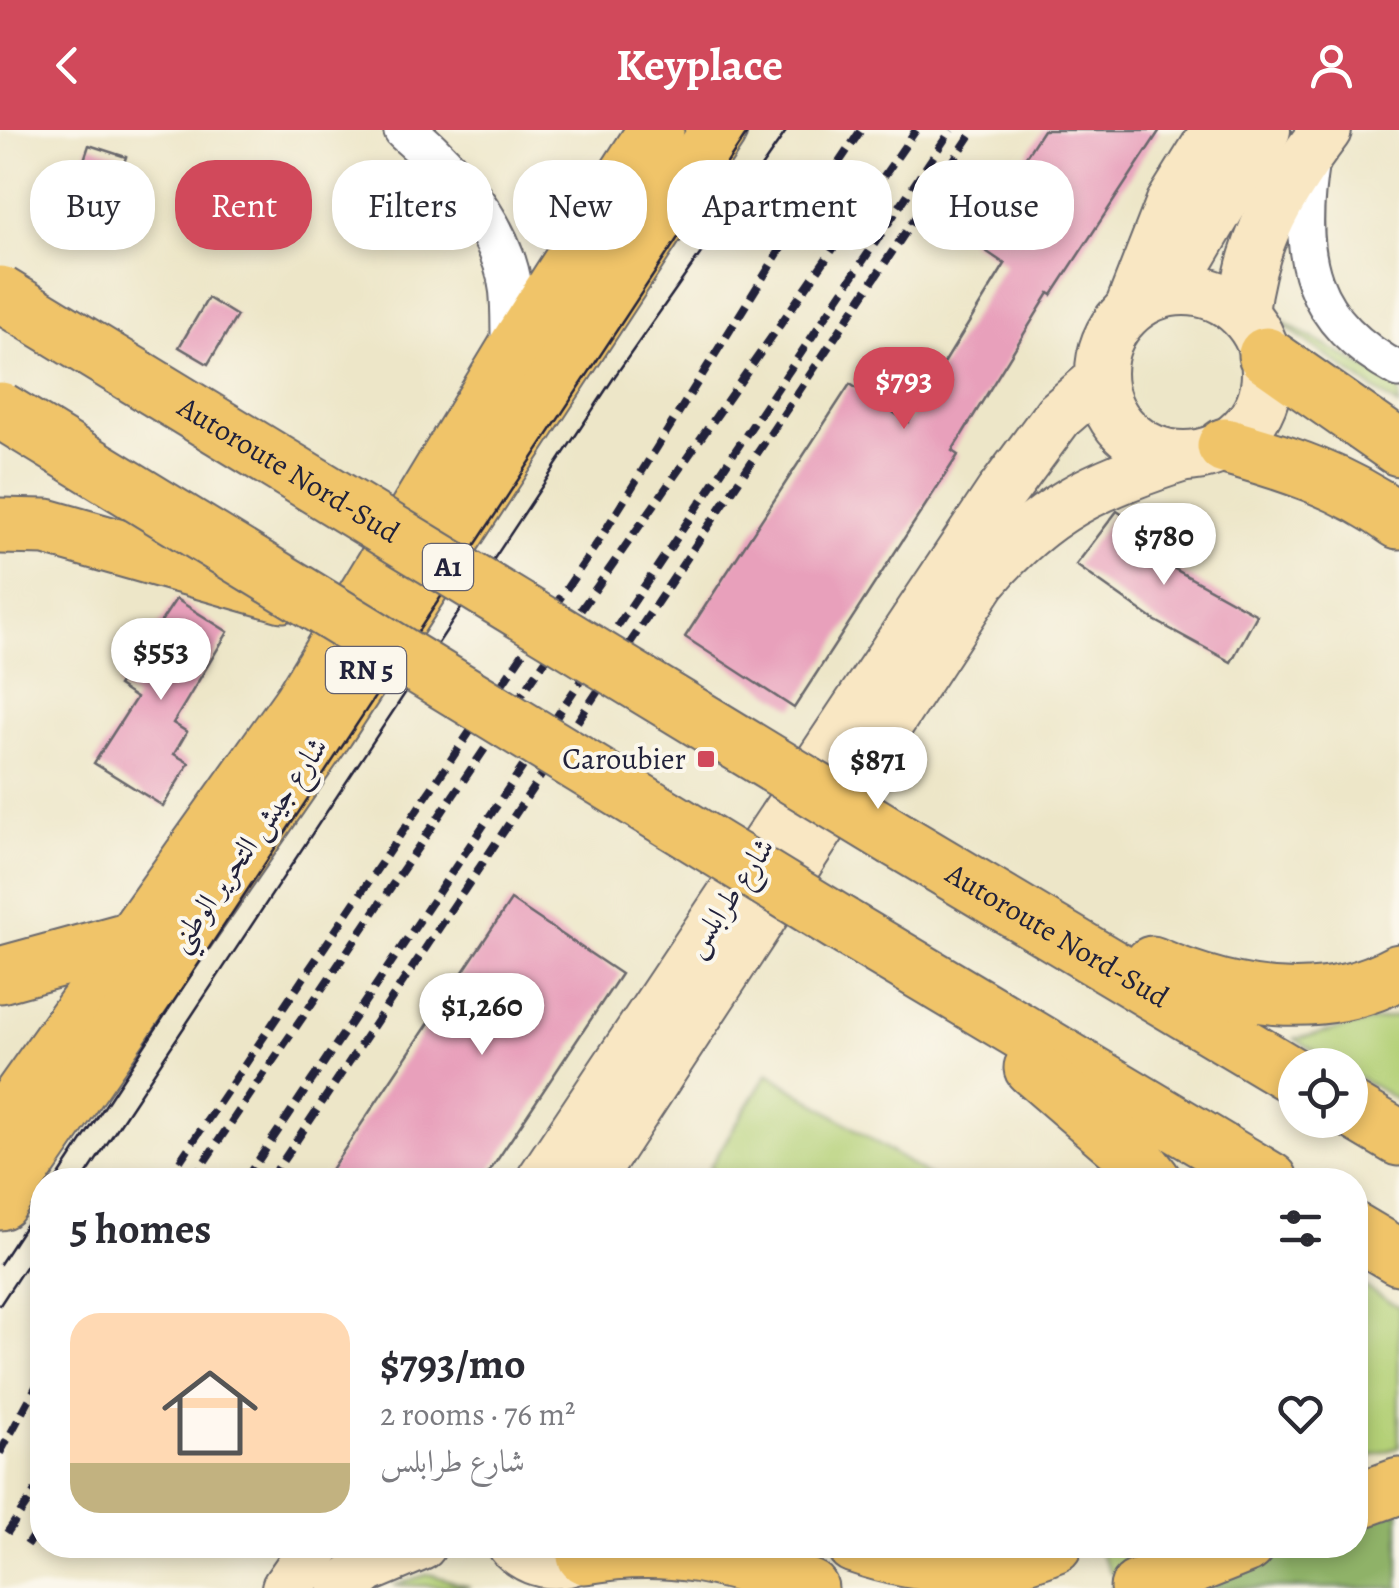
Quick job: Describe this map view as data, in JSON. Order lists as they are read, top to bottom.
{
  "streets": {
    "highway": [
      "Autoroute Nord-Sud",
      "A1",
      "RN 5",
      "شارع جيش التحرير الوطني"
    ],
    "main road": ["شارع طرابلس"]
  },
  "places": {
    "transit": ["Caroubier"]
  },
  "page": {
    "header": "Keyplace",
    "chip": [
      "Buy",
      "Rent",
      "Filters",
      "New",
      "Apartment",
      "House"
    ],
    "price": [
      "$793",
      "$780",
      "$553",
      "$871",
      "$1,260"
    ],
    "heading": "5 homes",
    "list": [
      {
        "name": "$793/mo",
        "note": "2 rooms · 76 m² · شارع طرابلس"
      }
    ]
  }
}
